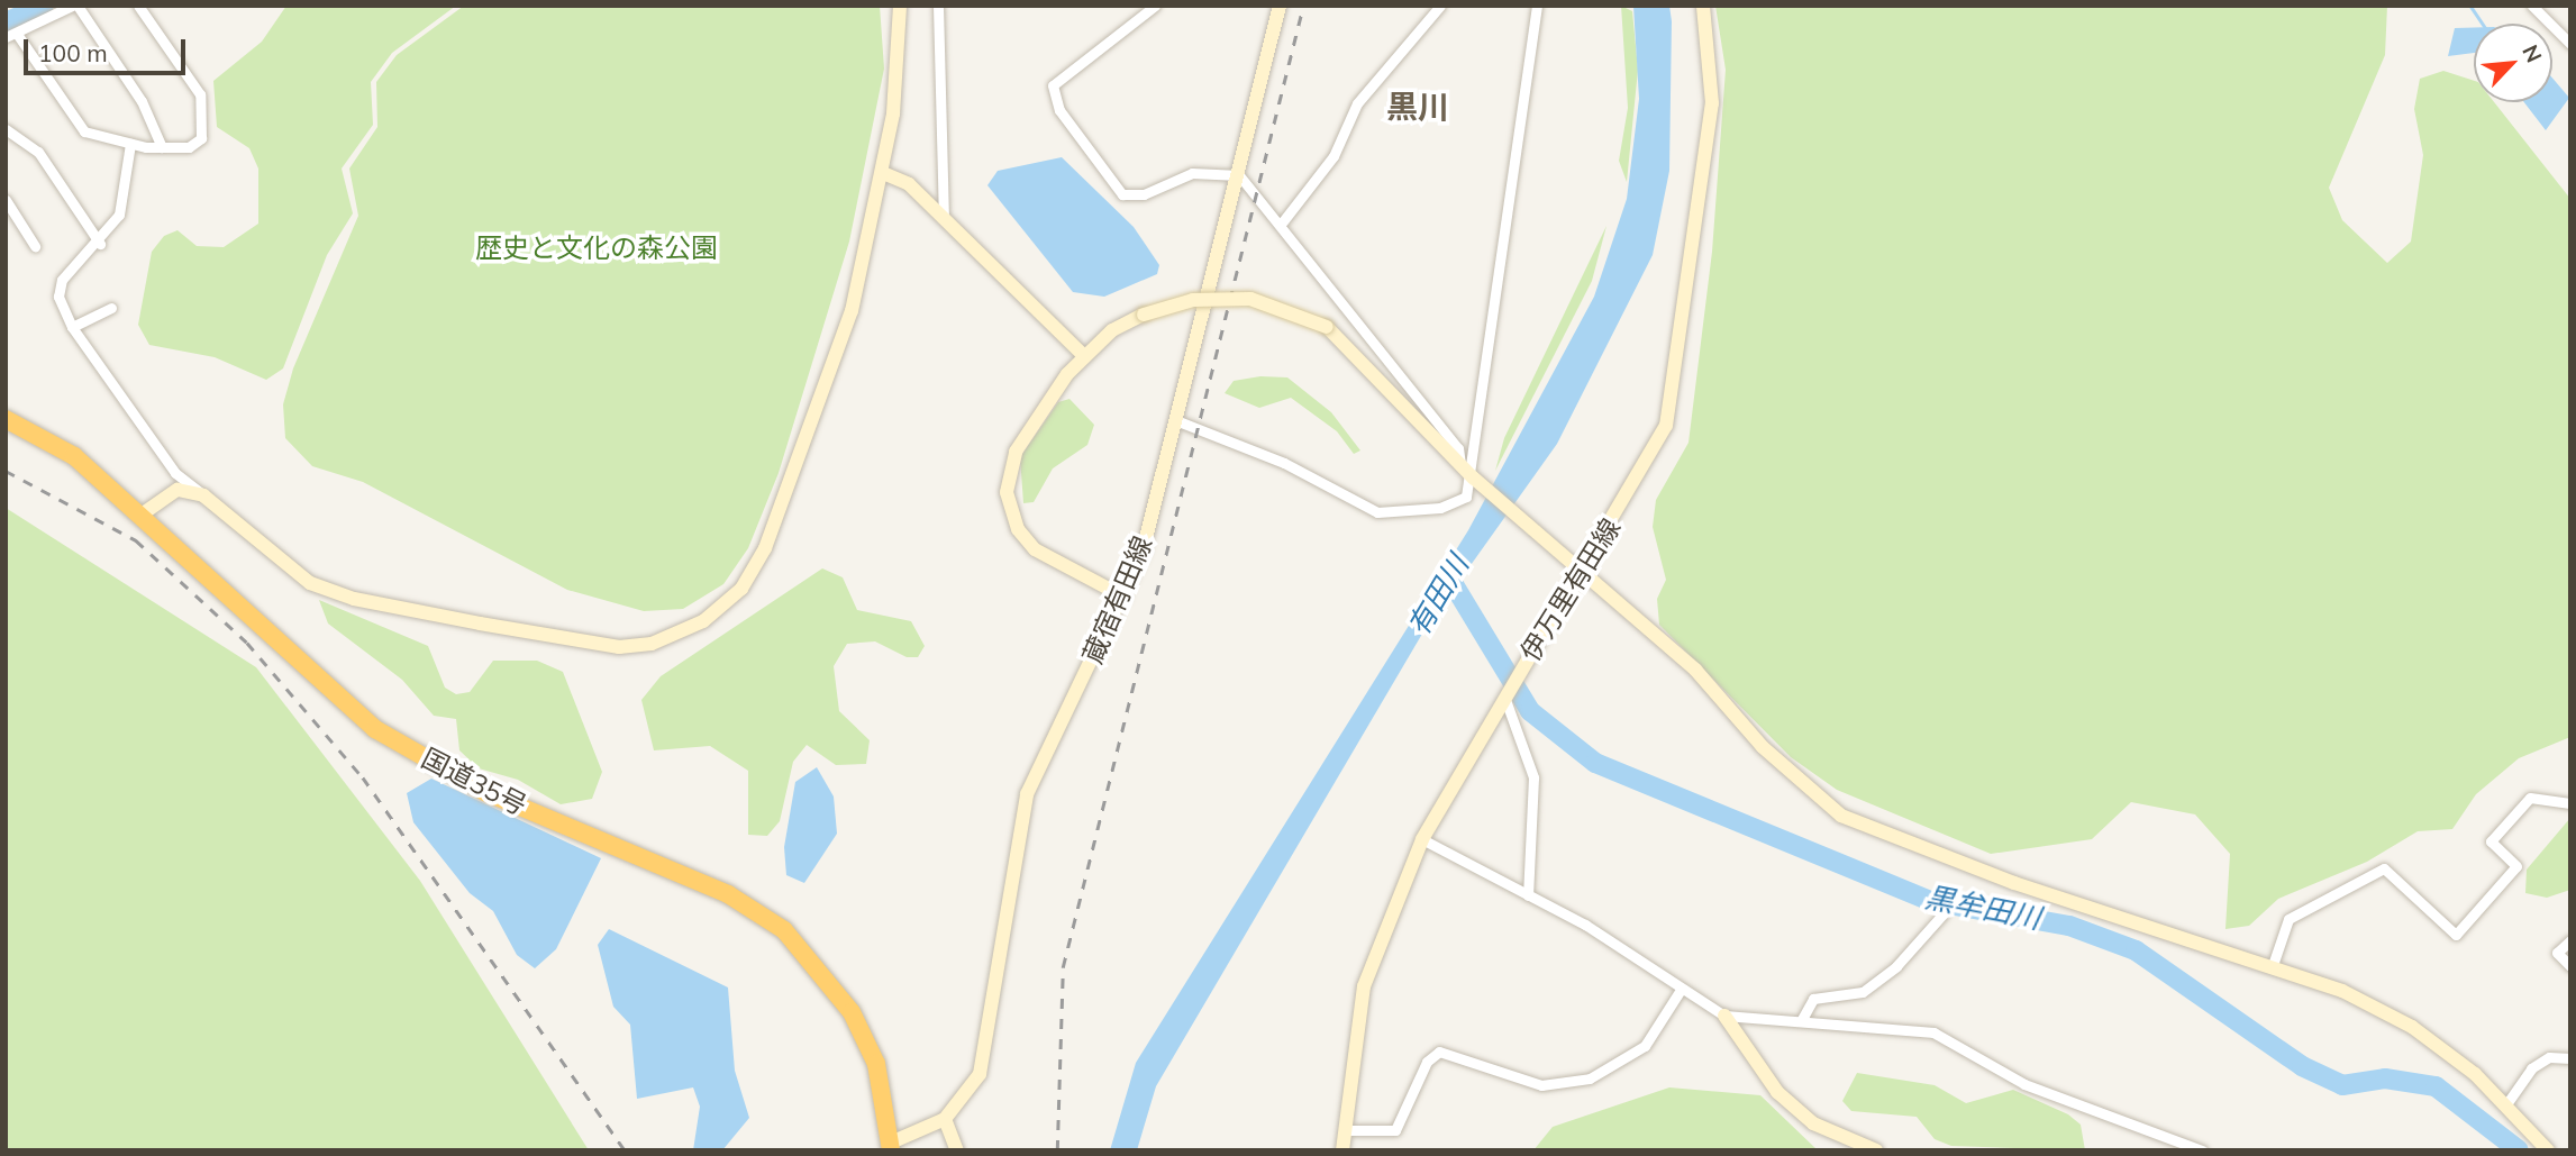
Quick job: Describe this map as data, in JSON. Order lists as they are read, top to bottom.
{
  "streets": {
    "highway": ["国道35号"],
    "street": ["伊万里有田線", "蔵宿有田線"]
  },
  "crossings": [
    ["蔵宿有田線", "国道35号"]
  ],
  "districts": ["黒川"],
  "water": ["有田川", "黒牟田川"],
  "parks": ["歴史と文化の森公園"],
  "scale_bar": "100 m",
  "north": "top right"
}
